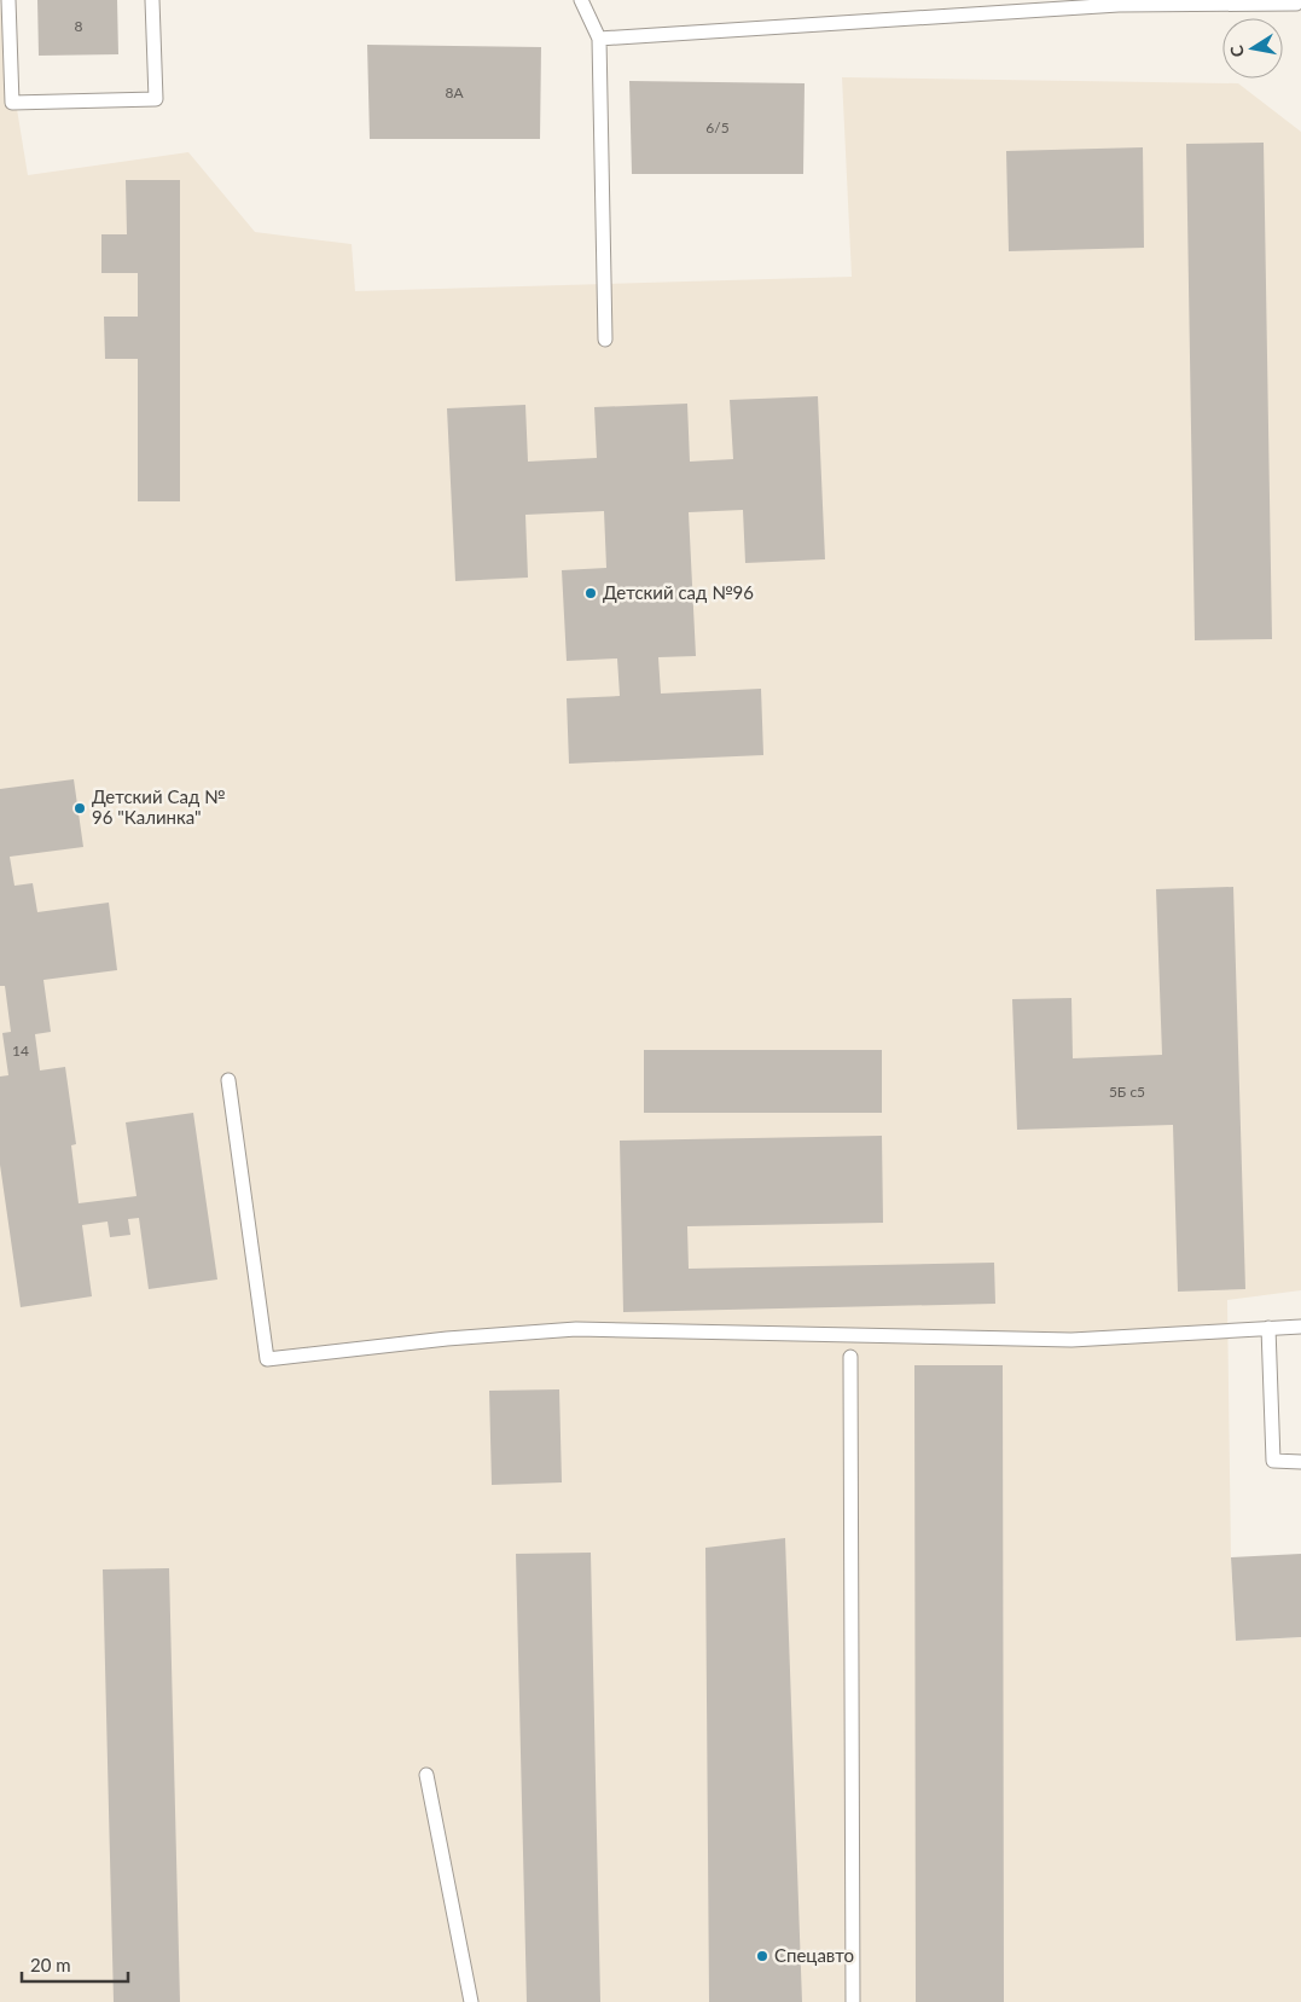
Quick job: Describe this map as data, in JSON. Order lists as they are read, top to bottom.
{
  "places": ["Детский сад №96", "Детский Сад № 96 \"Калинка\"", "Спецавто"],
  "house_numbers": [
    "8",
    "8А",
    "6/5",
    "14",
    "5Б с5"
  ],
  "scale_bar": "20 m",
  "north": "left"
}
